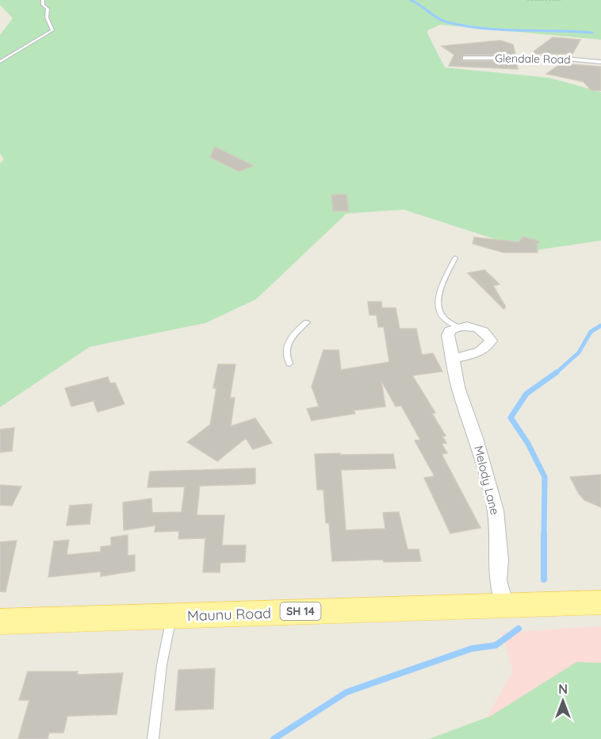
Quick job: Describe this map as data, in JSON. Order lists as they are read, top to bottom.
{
  "streets": {
    "main road": ["SH 14", "Maunu Road"],
    "street": ["Glendale Road", "Melody Lane"]
  },
  "crossings": [
    ["Melody Lane", "Maunu Road"]
  ],
  "north": "top"
}
